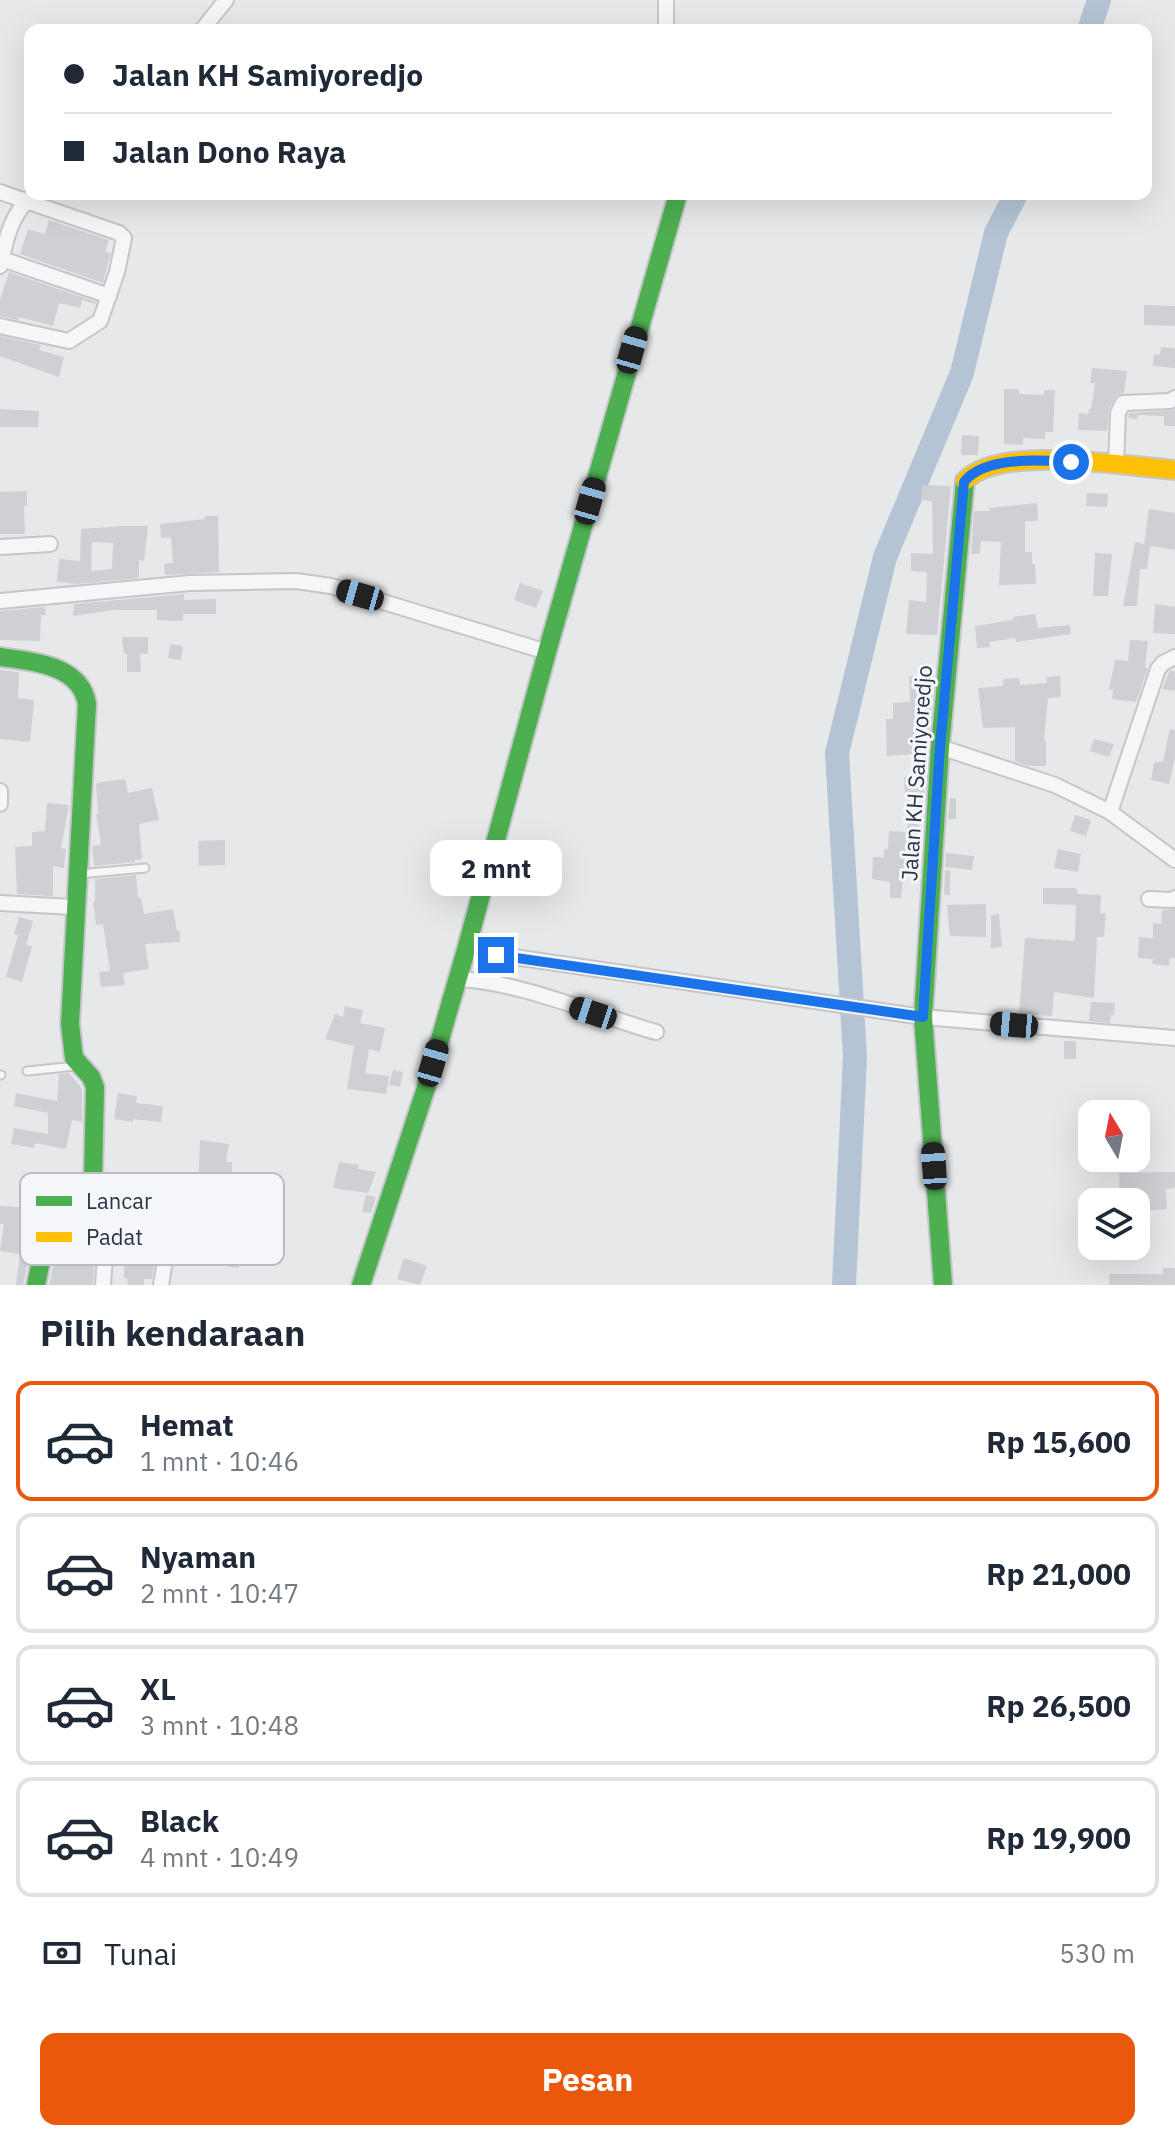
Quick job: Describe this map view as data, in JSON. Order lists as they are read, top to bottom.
{
  "streets": {
    "street": ["Jalan KH Samiyoredjo"]
  },
  "legend": ["Lancar", "Padat"],
  "north": "top",
  "page": {
    "banner": ["Jalan KH Samiyoredjo", "Jalan Dono Raya"],
    "bubble": "2 mnt",
    "heading": "Pilih kendaraan",
    "list": [
      {
        "name": "Hemat",
        "note": "1 mnt · 10:46",
        "value": "Rp 15,600"
      },
      {
        "name": "Nyaman",
        "note": "2 mnt · 10:47",
        "value": "Rp 21,000"
      },
      {
        "name": "XL",
        "note": "3 mnt · 10:48",
        "value": "Rp 26,500"
      },
      {
        "name": "Black",
        "note": "4 mnt · 10:49",
        "value": "Rp 19,900"
      }
    ],
    "pay": ["Tunai", "530 m"],
    "buttons": "Pesan"
  }
}
